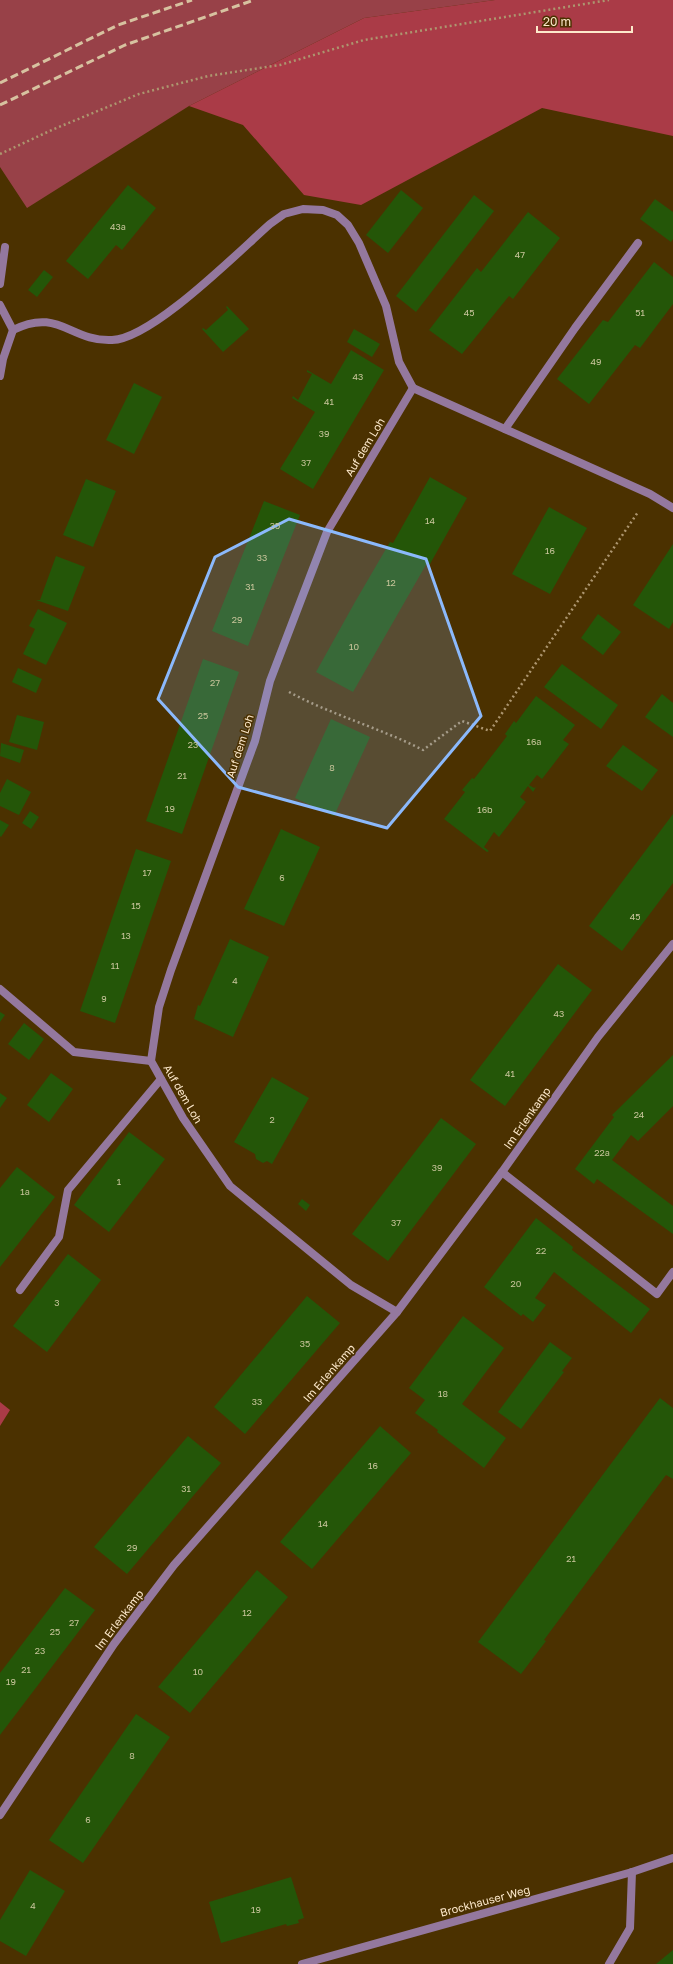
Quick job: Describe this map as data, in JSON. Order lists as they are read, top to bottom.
{
  "streets": {
    "street": ["Auf dem Loh", "Im Erlenkamp", "Brockhauser Weg"]
  },
  "crossings": [
    ["Auf dem Loh", "Im Erlenkamp"]
  ],
  "house_numbers": [
    "43a",
    "47",
    "45",
    "51",
    "49",
    "43",
    "41",
    "39",
    "37",
    "14",
    "35",
    "16",
    "33",
    "12",
    "31",
    "29",
    "10",
    "27",
    "25",
    "16a",
    "23",
    "8",
    "21",
    "19",
    "16b",
    "17",
    "6",
    "15",
    "45",
    "13",
    "11",
    "4",
    "9",
    "43",
    "41",
    "24",
    "2",
    "22a",
    "39",
    "1",
    "1a",
    "37",
    "22",
    "20",
    "3",
    "35",
    "18",
    "33",
    "16",
    "31",
    "14",
    "29",
    "21",
    "12",
    "27",
    "25",
    "23",
    "21",
    "10",
    "19",
    "8",
    "6",
    "4",
    "19"
  ],
  "scale_bar": "20 m"
}
